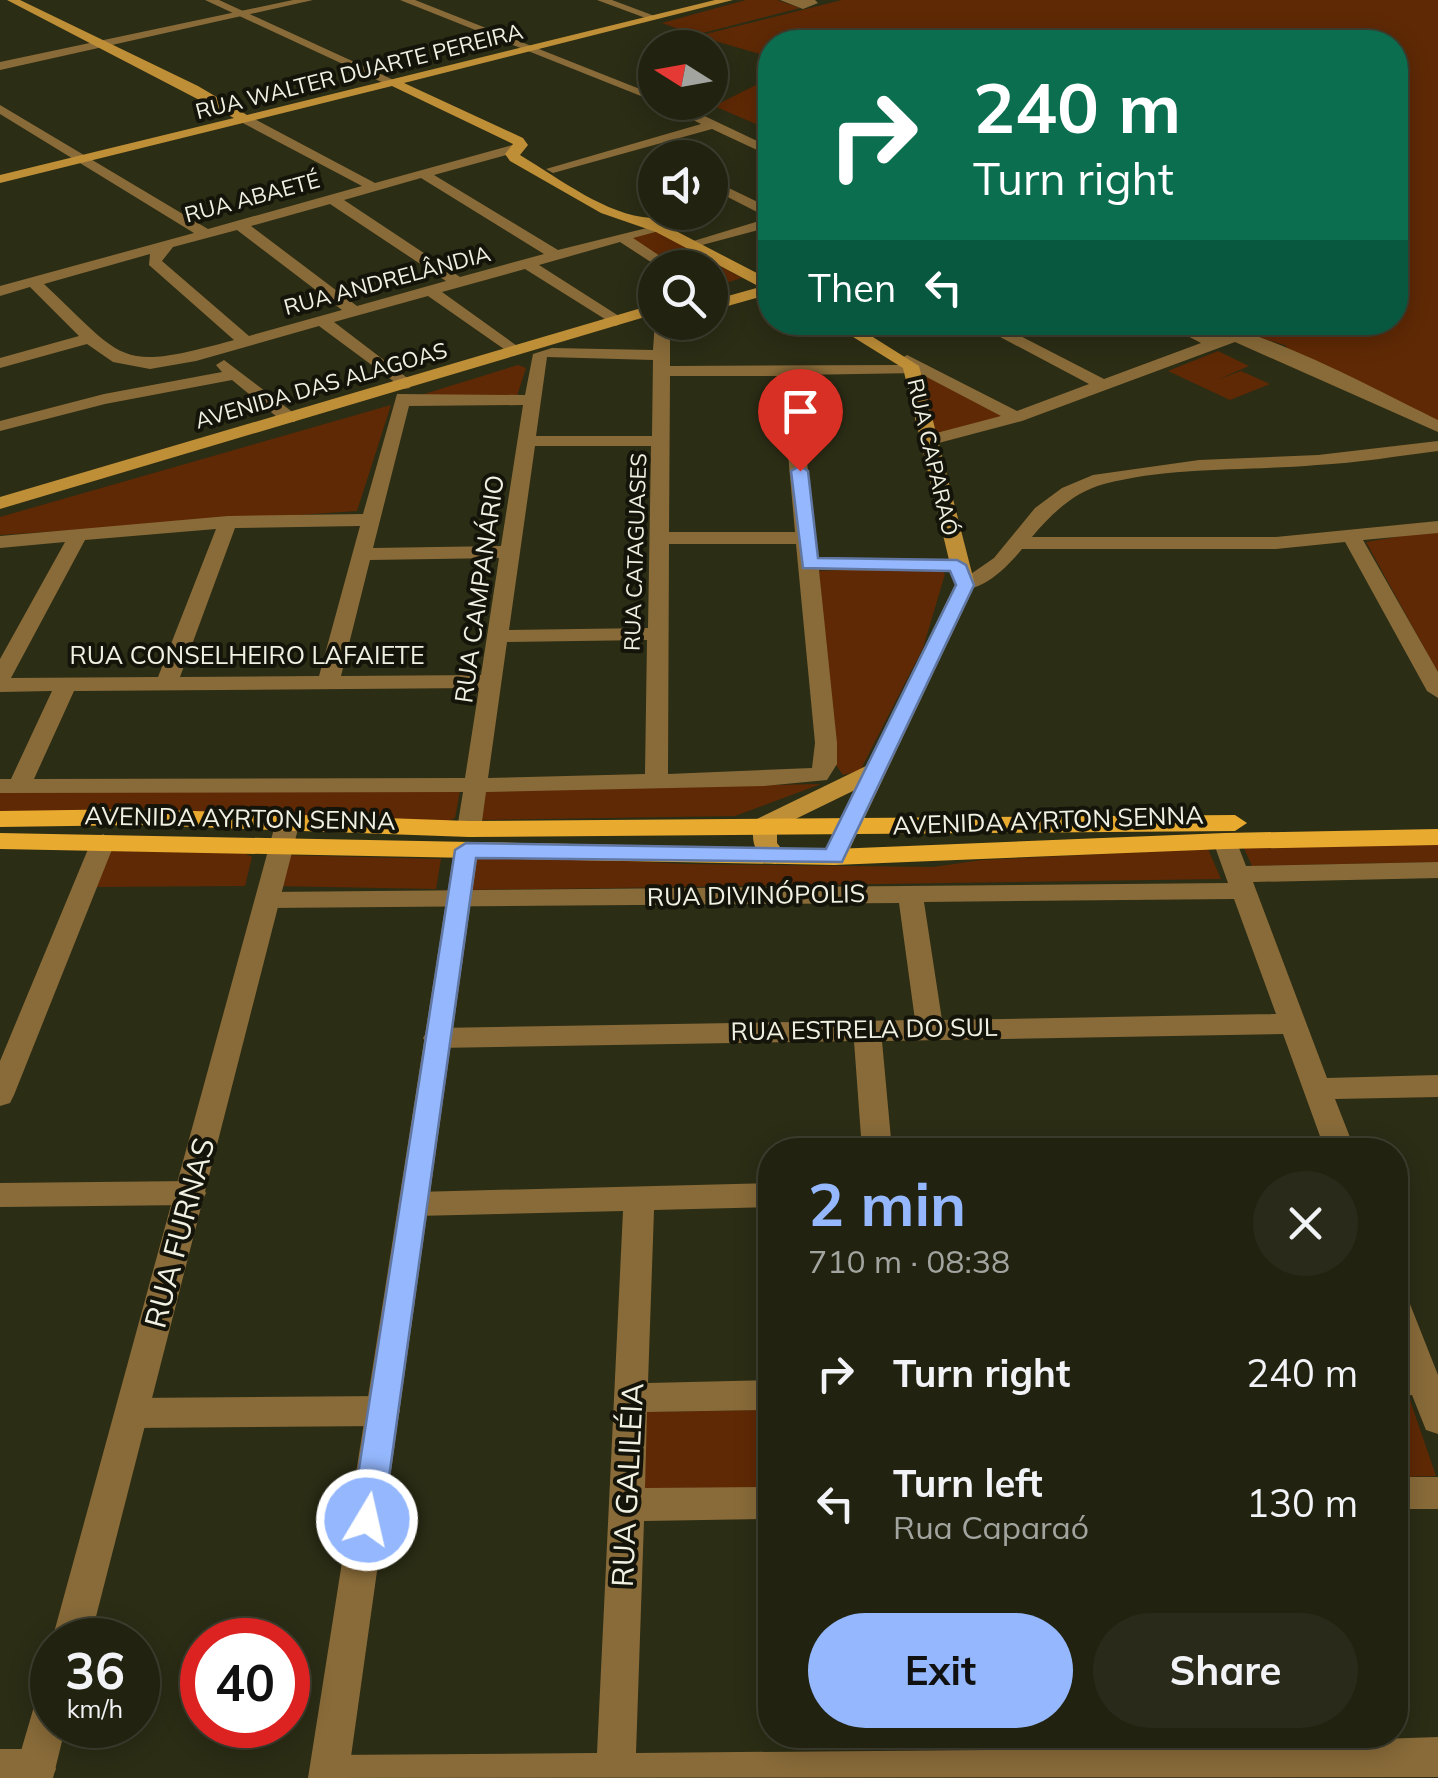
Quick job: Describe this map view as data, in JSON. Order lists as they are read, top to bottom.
{
  "streets": {
    "main road": [
      "RUA WALTER DUARTE PEREIRA",
      "AVENIDA DAS ALAGOAS",
      "RUA CAPARAÓ",
      "AVENIDA AYRTON SENNA"
    ],
    "street": [
      "RUA ABAETÉ",
      "RUA ANDRELÂNDIA",
      "RUA CATAGUASES",
      "RUA CAMPANÁRIO",
      "RUA CONSELHEIRO LAFAIETE",
      "RUA DIVINÓPOLIS",
      "RUA ESTRELA DO SUL",
      "RUA FURNAS",
      "RUA GALILÉIA"
    ]
  },
  "crossings": [
    ["AVENIDA DAS ALAGOAS", "RUA CAMPANÁRIO"],
    ["RUA CAMPANÁRIO", "RUA CONSELHEIRO LAFAIETE"],
    ["RUA CAMPANÁRIO", "AVENIDA AYRTON SENNA"],
    ["RUA CAMPANÁRIO", "RUA DIVINÓPOLIS"],
    ["RUA CAMPANÁRIO", "RUA ESTRELA DO SUL"],
    ["AVENIDA AYRTON SENNA", "RUA FURNAS"],
    ["RUA DIVINÓPOLIS", "RUA FURNAS"]
  ],
  "north": "left",
  "page": {
    "turn": ["240 m", "Turn right"],
    "then": "Then",
    "heading": ["2 min", "710 m · 08:38"],
    "list": [
      {
        "name": "Turn right",
        "value": "240 m"
      },
      {
        "name": "Turn left",
        "note": "Rua Caparaó",
        "value": "130 m"
      }
    ],
    "buttons": ["Exit", "Share"],
    "speed": "36 km/h",
    "limit": "40"
  }
}
